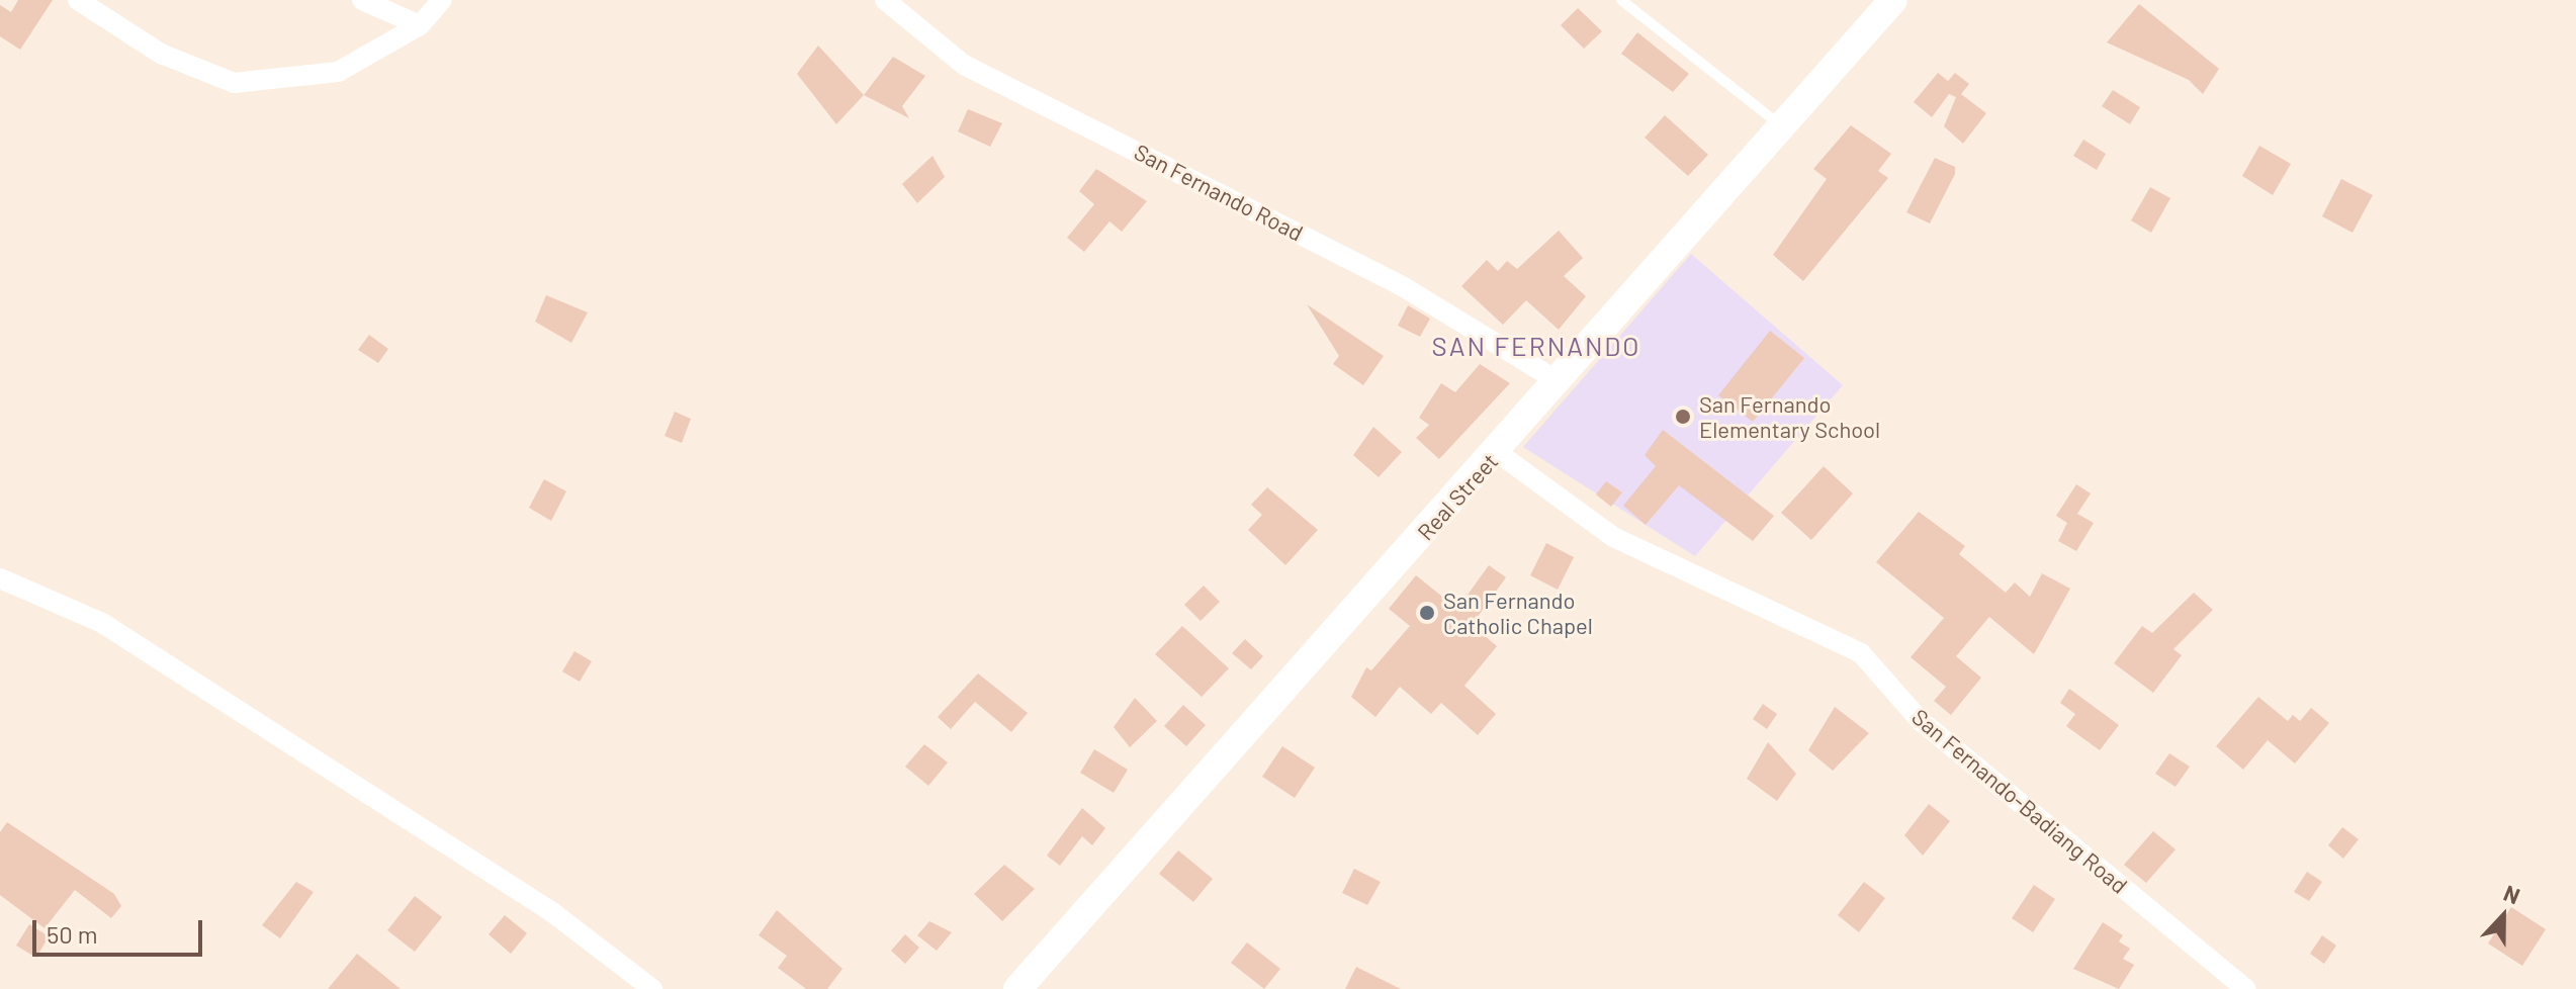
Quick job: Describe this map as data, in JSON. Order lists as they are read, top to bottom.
{
  "streets": {
    "main road": ["Real Street"],
    "street": ["San Fernando Road", "San Fernando-Badiang Road"]
  },
  "crossings": [
    ["San Fernando Road", "Real Street"],
    ["Real Street", "San Fernando-Badiang Road"]
  ],
  "districts": ["SAN FERNANDO"],
  "places": ["San Fernando Elementary School", "San Fernando Catholic Chapel"],
  "scale_bar": "50 m",
  "north": "top"
}
